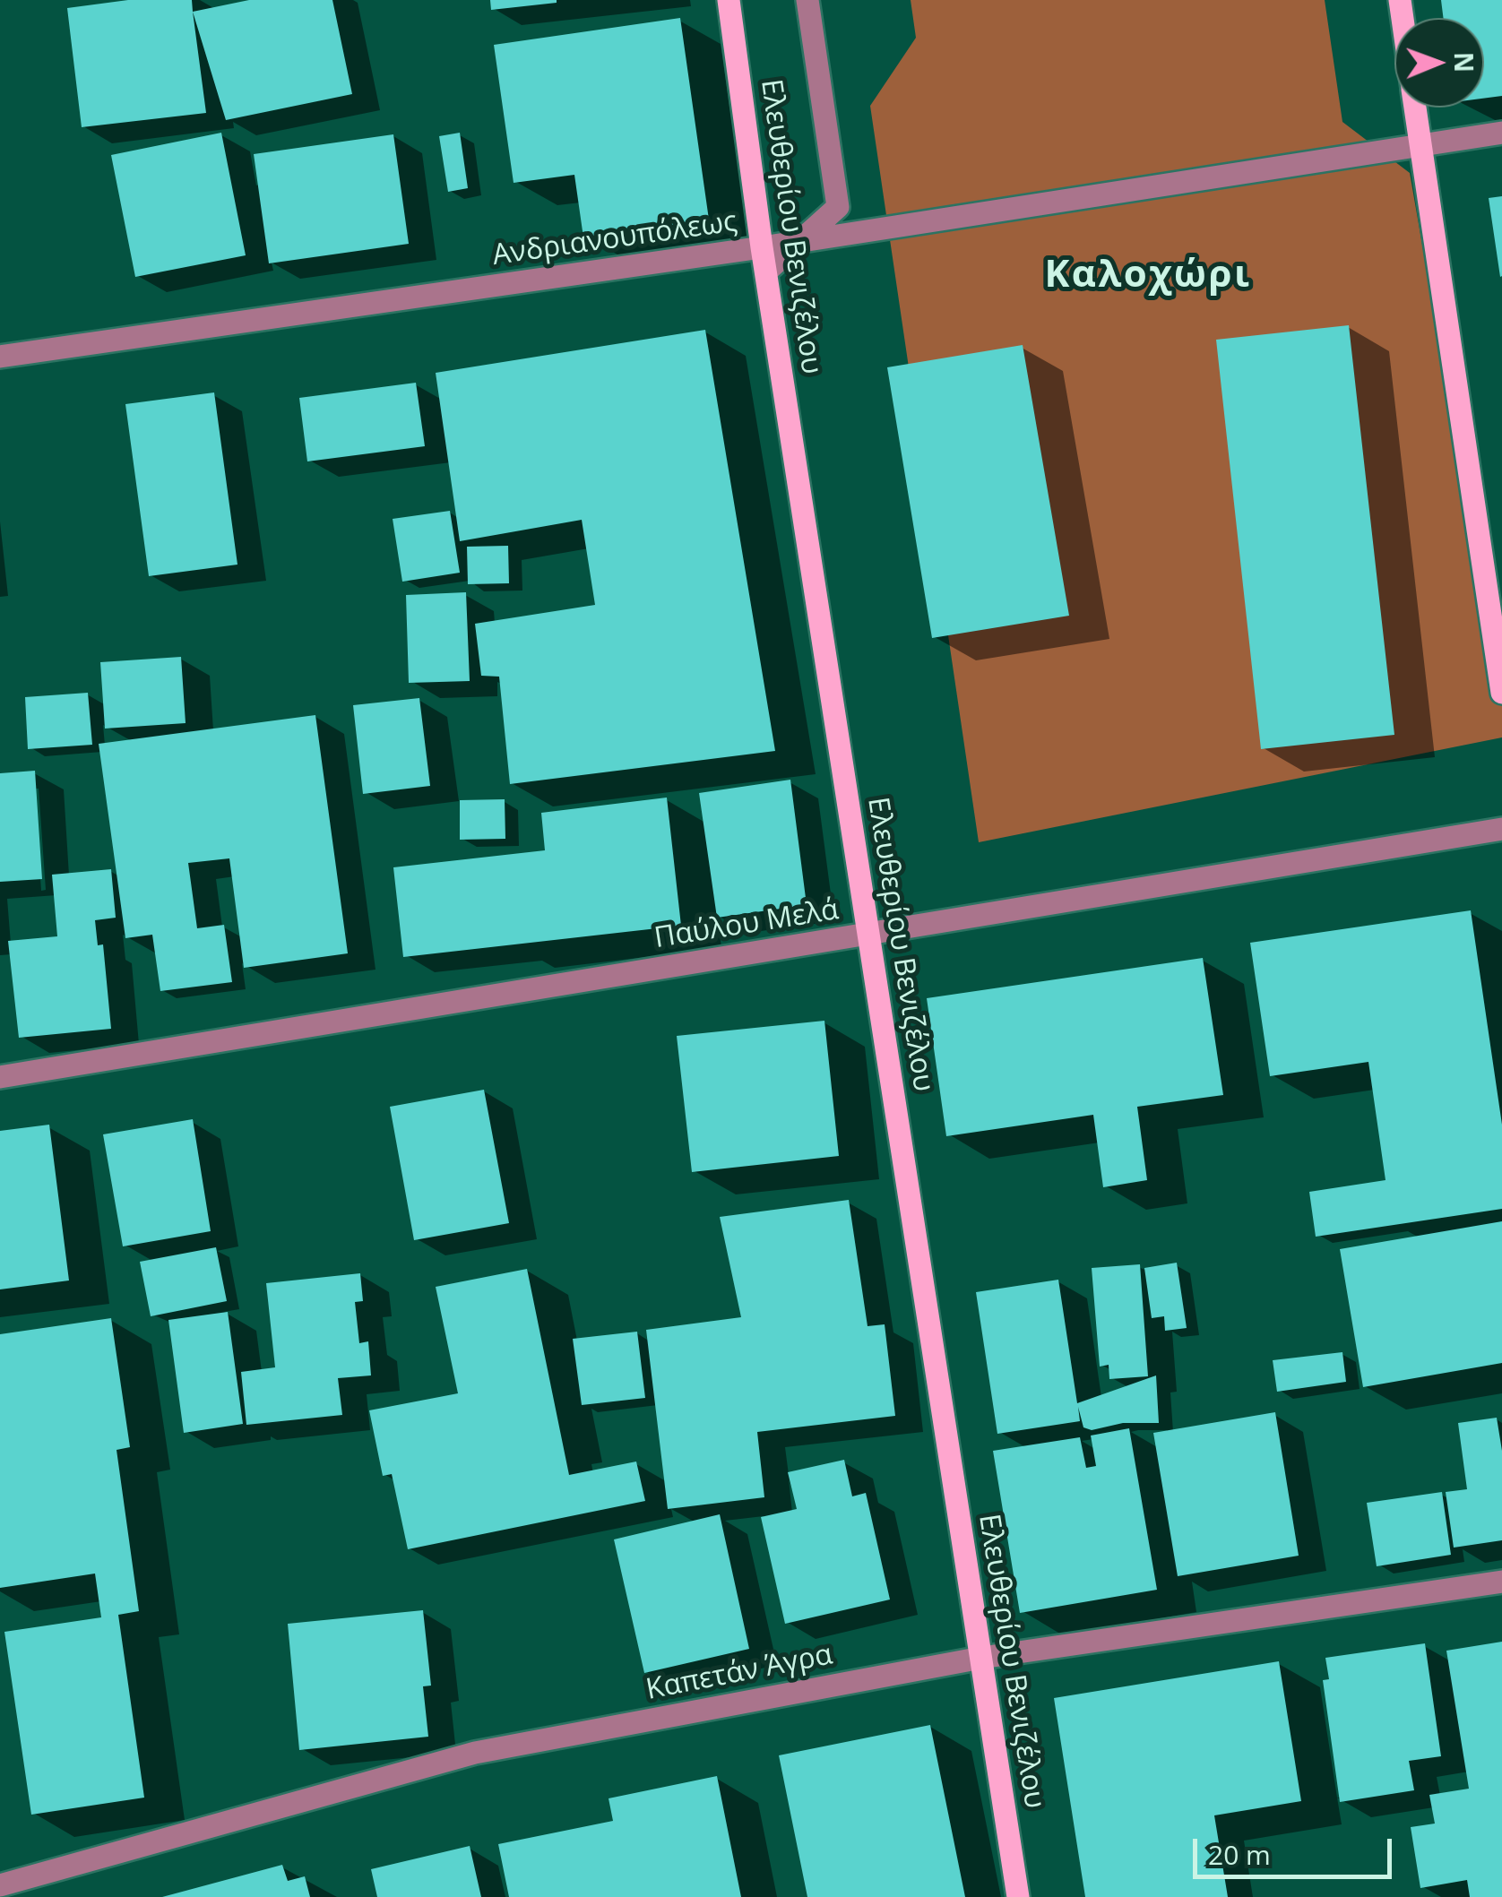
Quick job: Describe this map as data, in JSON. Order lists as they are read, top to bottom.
{
  "streets": {
    "main road": ["Ελευθερίου Βενιζέλου"],
    "street": ["Ανδριανουπόλεως", "Παύλου Μελά", "Καπετάν Άγρα"]
  },
  "crossings": [
    ["Ελευθερίου Βενιζέλου", "Ανδριανουπόλεως"],
    ["Ελευθερίου Βενιζέλου", "Παύλου Μελά"],
    ["Ελευθερίου Βενιζέλου", "Καπετάν Άγρα"]
  ],
  "districts": ["Καλοχώρι"],
  "scale_bar": "20 m",
  "north": "right"
}
